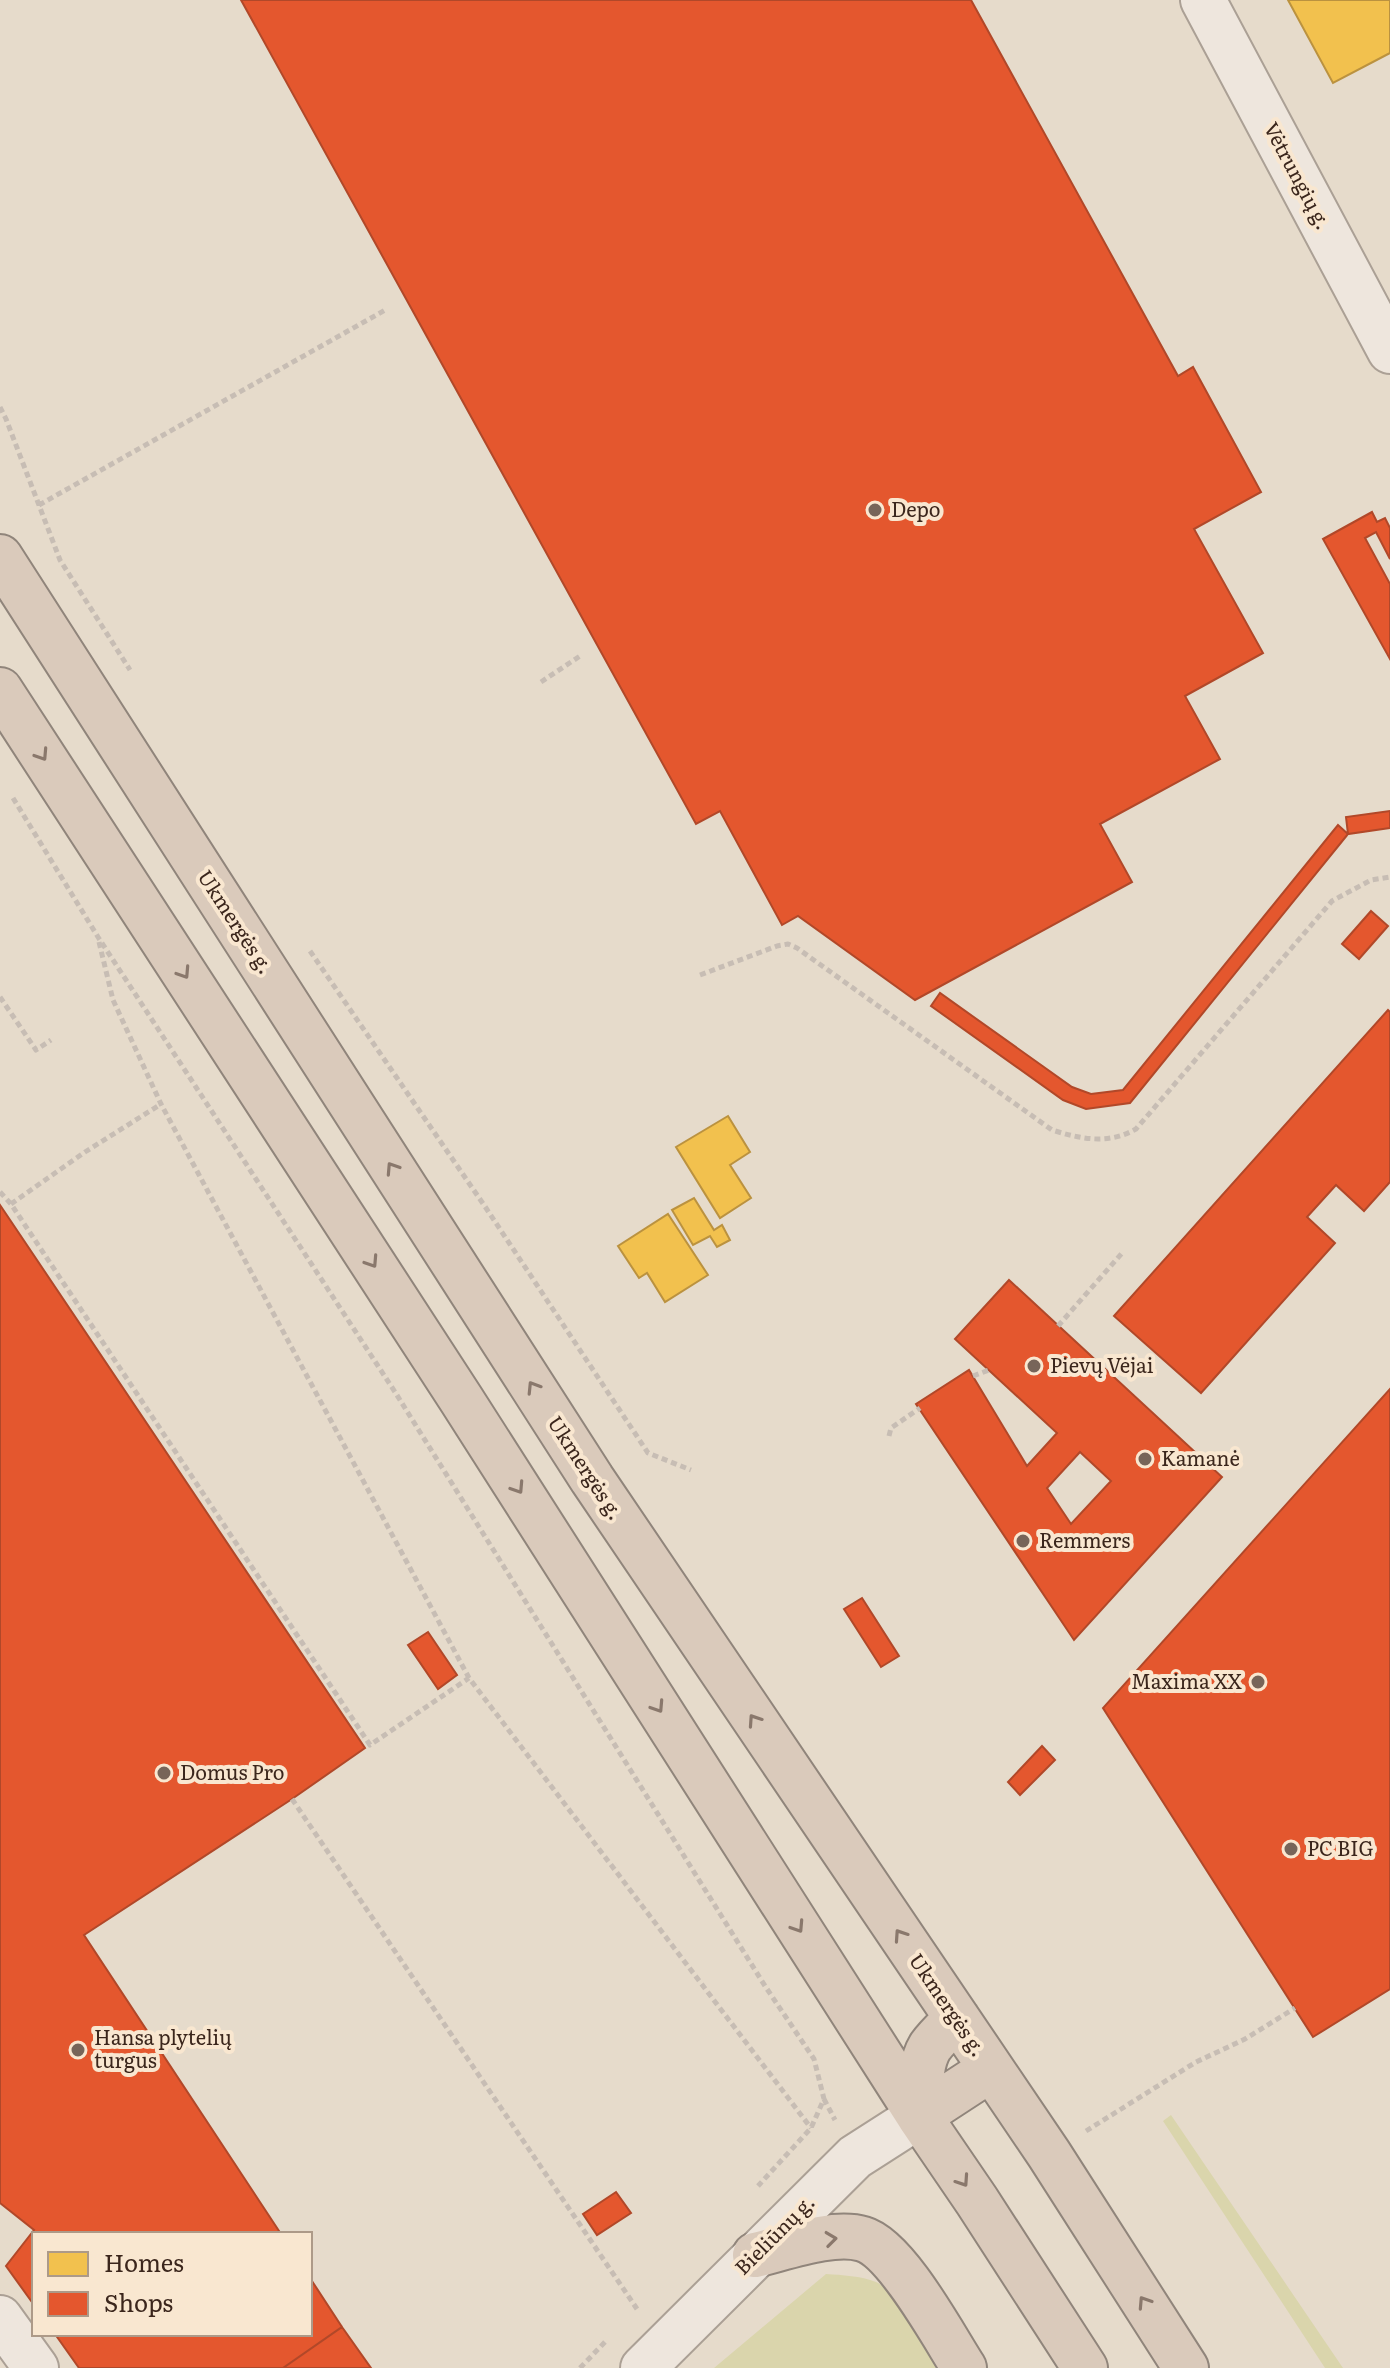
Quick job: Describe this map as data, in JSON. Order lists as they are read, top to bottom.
{
  "streets": {
    "highway": ["Ukmergės g."],
    "street": ["Vėtrungių g.", "Bieliūnų g."]
  },
  "places": [
    "Depo",
    "Pievų Vėjai",
    "Kamanė",
    "Remmers",
    "Maxima XX",
    "Domus Pro",
    "PC BIG",
    "Hansa plytelių turgus"
  ],
  "legend": ["Homes", "Shops"]
}
